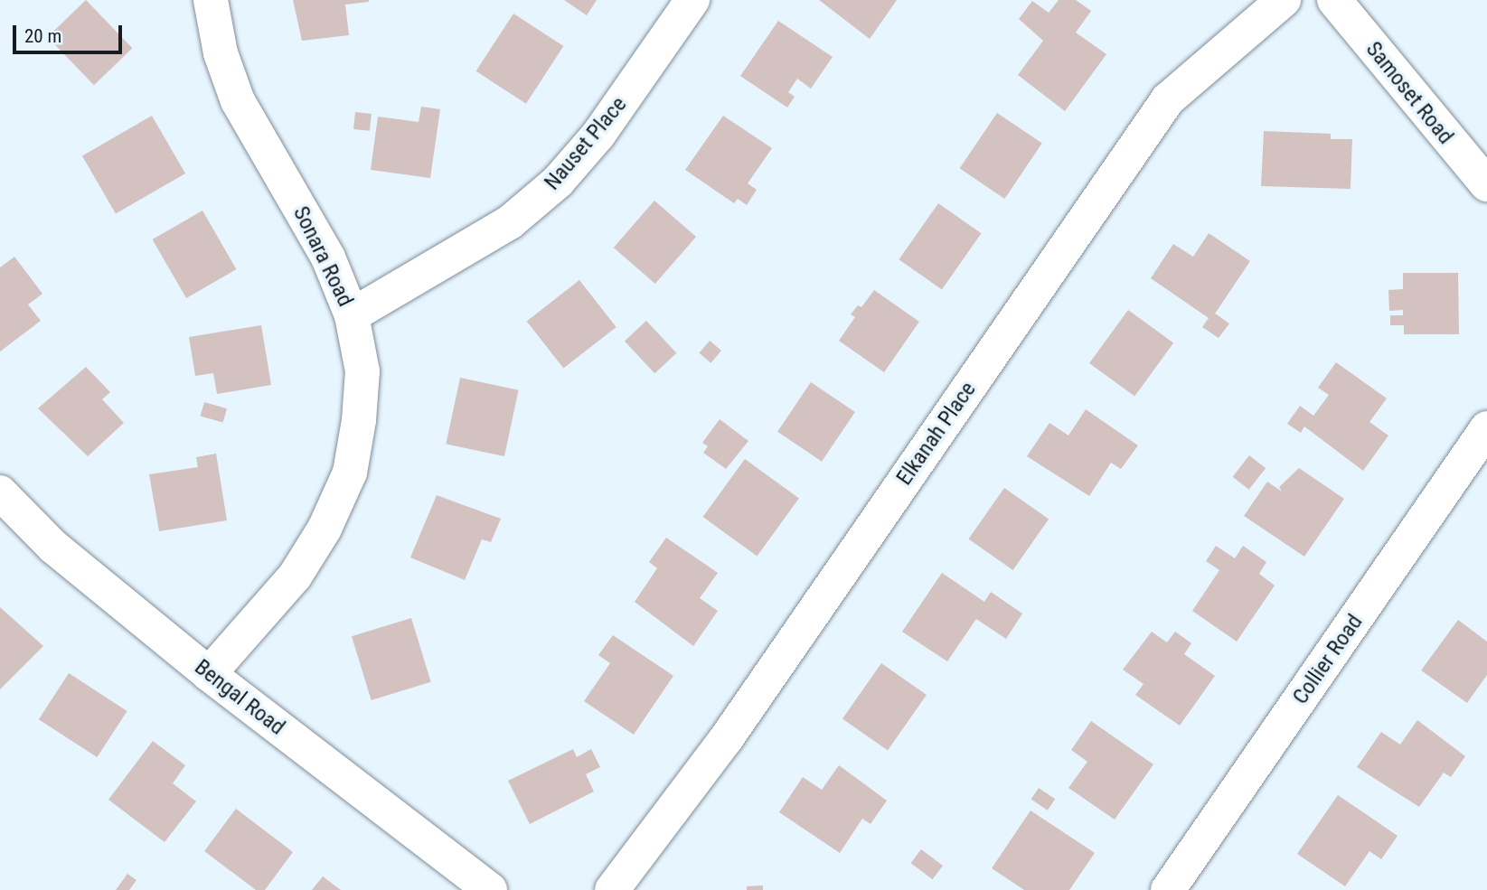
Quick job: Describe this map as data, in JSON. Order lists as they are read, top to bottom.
{
  "streets": {
    "street": [
      "Samoset Road",
      "Nauset Place",
      "Sonara Road",
      "Elkanah Place",
      "Collier Road",
      "Bengal Road"
    ]
  },
  "crossings": [
    ["Nauset Place", "Sonara Road"],
    ["Sonara Road", "Bengal Road"]
  ],
  "scale_bar": "20 m"
}
